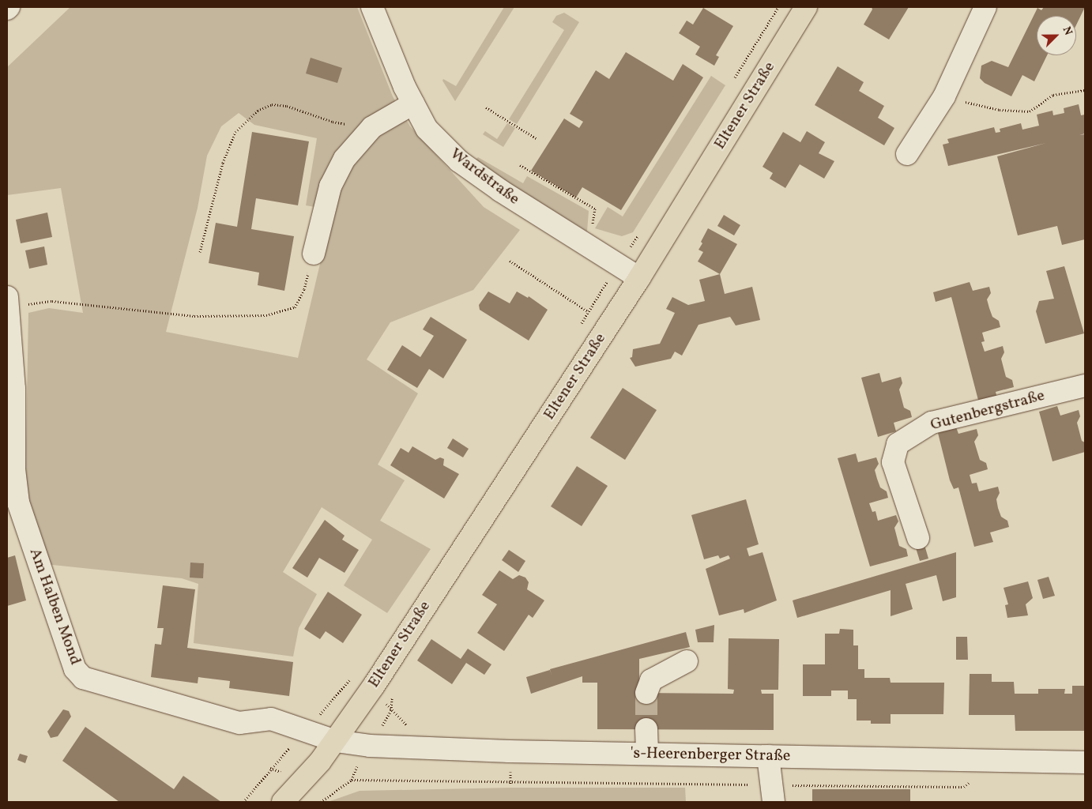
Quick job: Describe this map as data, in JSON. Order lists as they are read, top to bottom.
{
  "streets": {
    "main road": ["Eltener Straße"],
    "street": [
      "Wardstraße",
      "Gutenbergstraße",
      "Am Halben Mond",
      "'s-Heerenberger Straße"
    ]
  },
  "crossings": [
    ["Eltener Straße", "Wardstraße"],
    ["Eltener Straße", "Am Halben Mond"],
    ["Eltener Straße", "'s-Heerenberger Straße"],
    ["Am Halben Mond", "'s-Heerenberger Straße"]
  ],
  "north": "top right"
}
